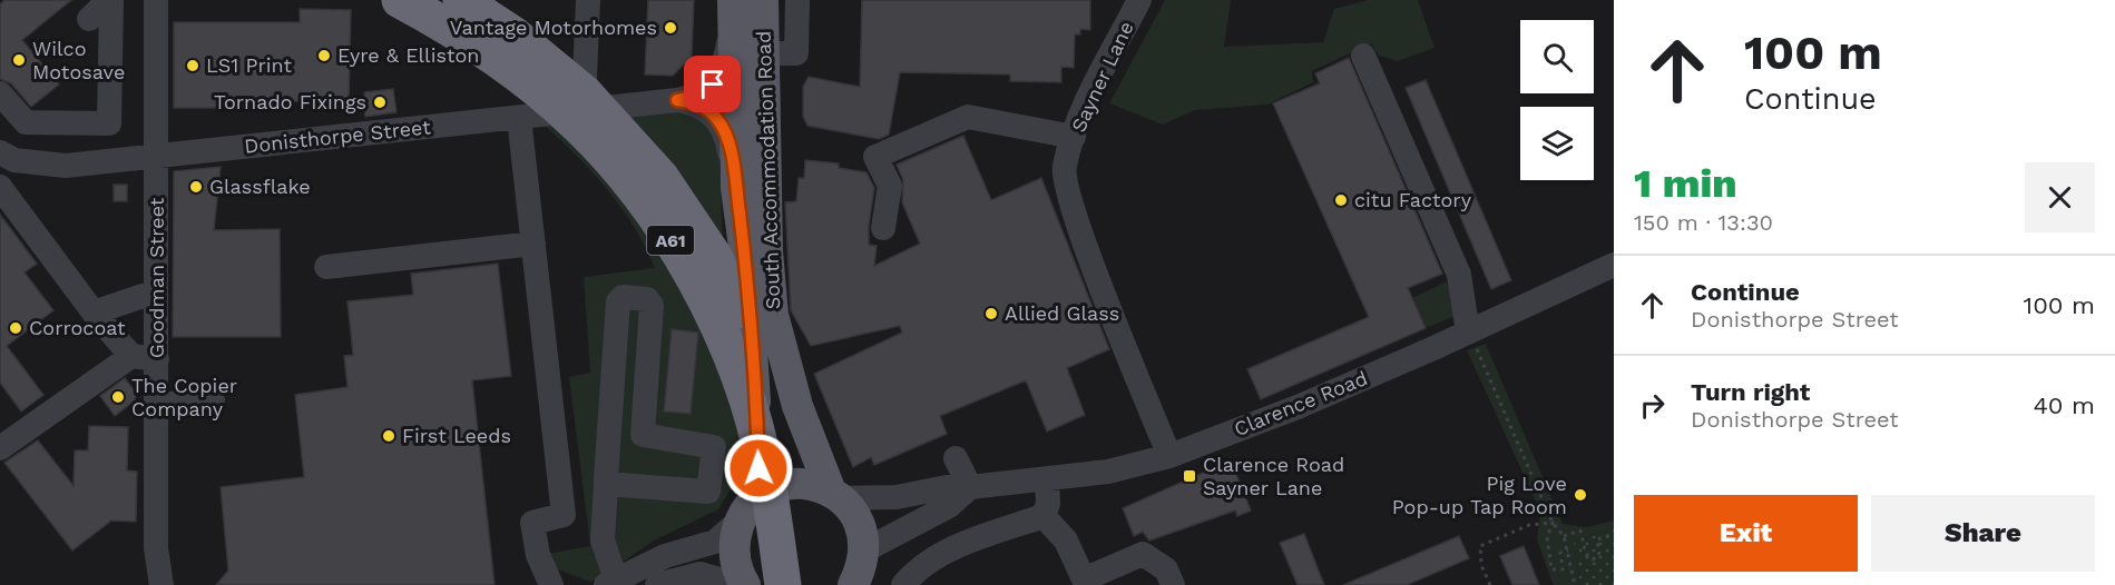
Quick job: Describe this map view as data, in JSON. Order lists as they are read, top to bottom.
{
  "streets": {
    "highway": ["A61"],
    "main road": ["South Accommodation Road"],
    "street": [
      "Sayner Lane",
      "Donisthorpe Street",
      "Goodman Street",
      "Clarence Road"
    ]
  },
  "crossings": [
    ["Sayner Lane", "Clarence Road"],
    ["Donisthorpe Street", "South Accommodation Road"],
    ["Donisthorpe Street", "Goodman Street"],
    ["South Accommodation Road", "Clarence Road"]
  ],
  "places": {
    "other": [
      "Vantage Motorhomes",
      "Eyre & Elliston",
      "Wilco Motosave",
      "LS1 Print",
      "Tornado Fixings",
      "Glassflake",
      "citu Factory",
      "Allied Glass",
      "Corrocoat",
      "The Copier Company",
      "First Leeds",
      "Pig Love Pop-up Tap Room"
    ],
    "transit": ["Clarence Road Sayner Lane"]
  },
  "page": {
    "turn": ["100 m", "Continue"],
    "heading": ["1 min", "150 m · 13:30"],
    "list": [
      {
        "name": "Continue",
        "note": "Donisthorpe Street",
        "value": "100 m"
      },
      {
        "name": "Turn right",
        "note": "Donisthorpe Street",
        "value": "40 m"
      }
    ],
    "buttons": ["Exit", "Share"]
  }
}
